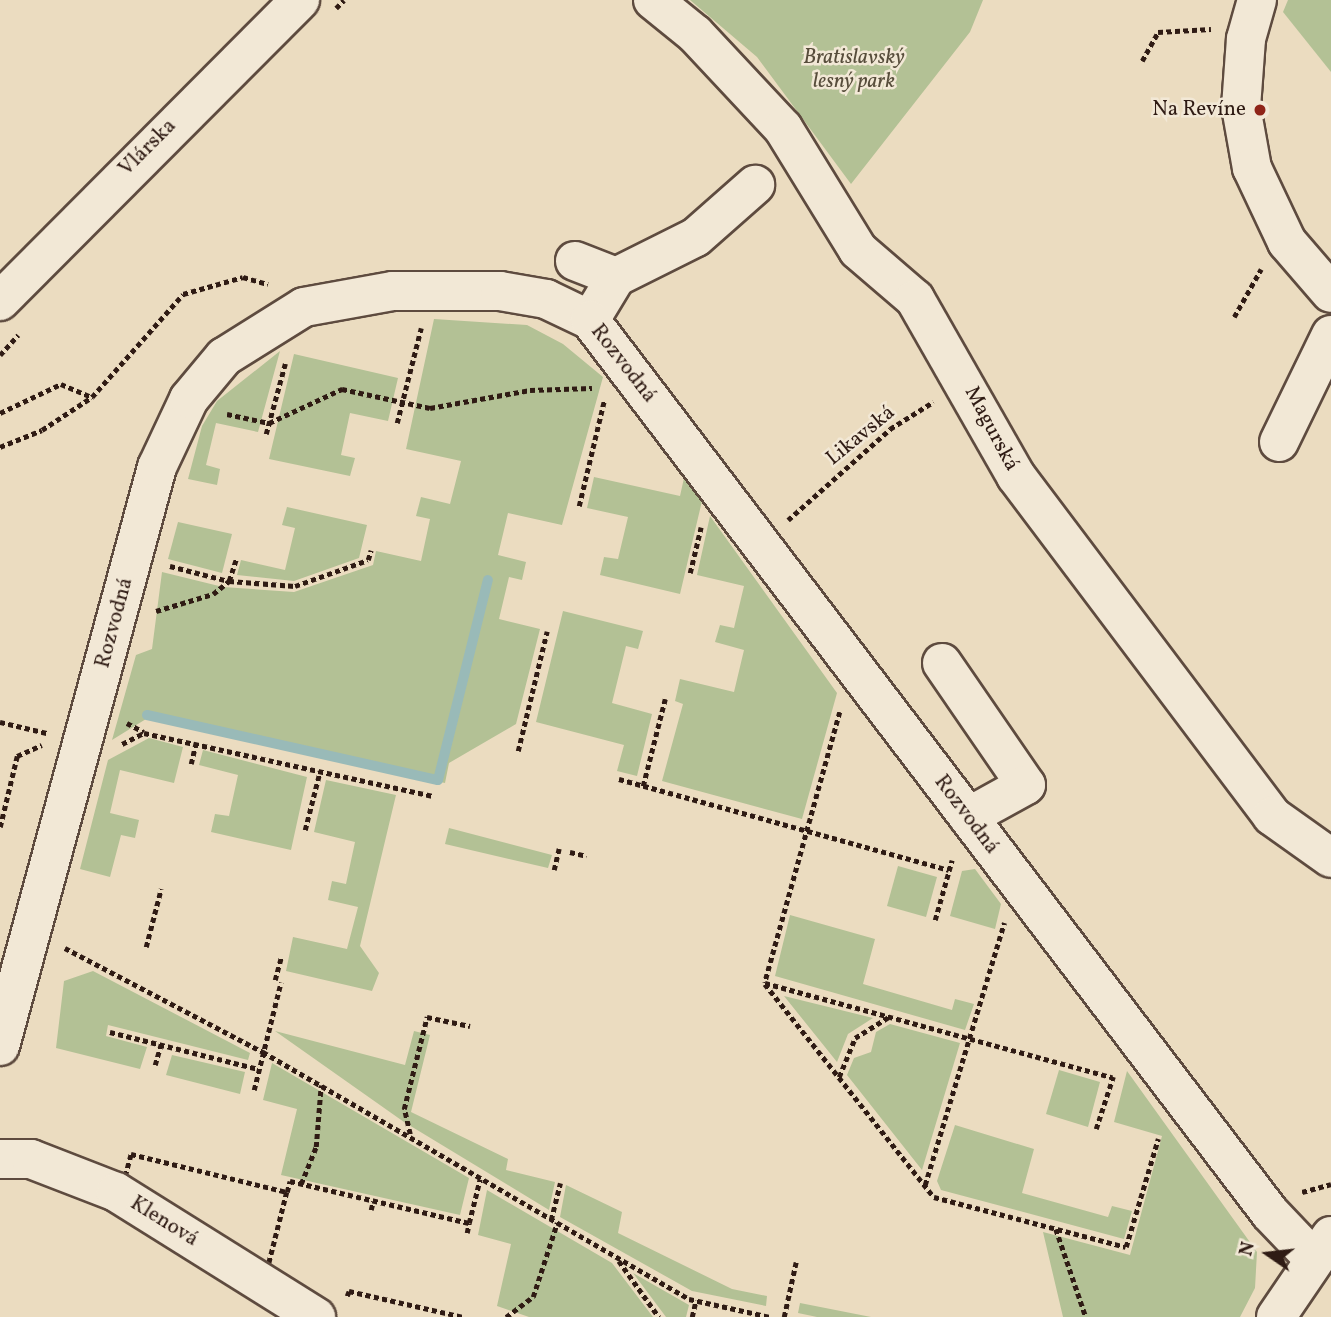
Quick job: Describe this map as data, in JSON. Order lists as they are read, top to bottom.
{
  "streets": {
    "street": [
      "Vlárska",
      "Rozvodná",
      "Magurská",
      "Klenová"
    ],
    "path": ["Likavská"]
  },
  "crossings": [
    ["Magurská", "Likavská"]
  ],
  "parks": ["Bratislavský lesný park"],
  "places": ["Na Revíne"],
  "north": "left"
}
